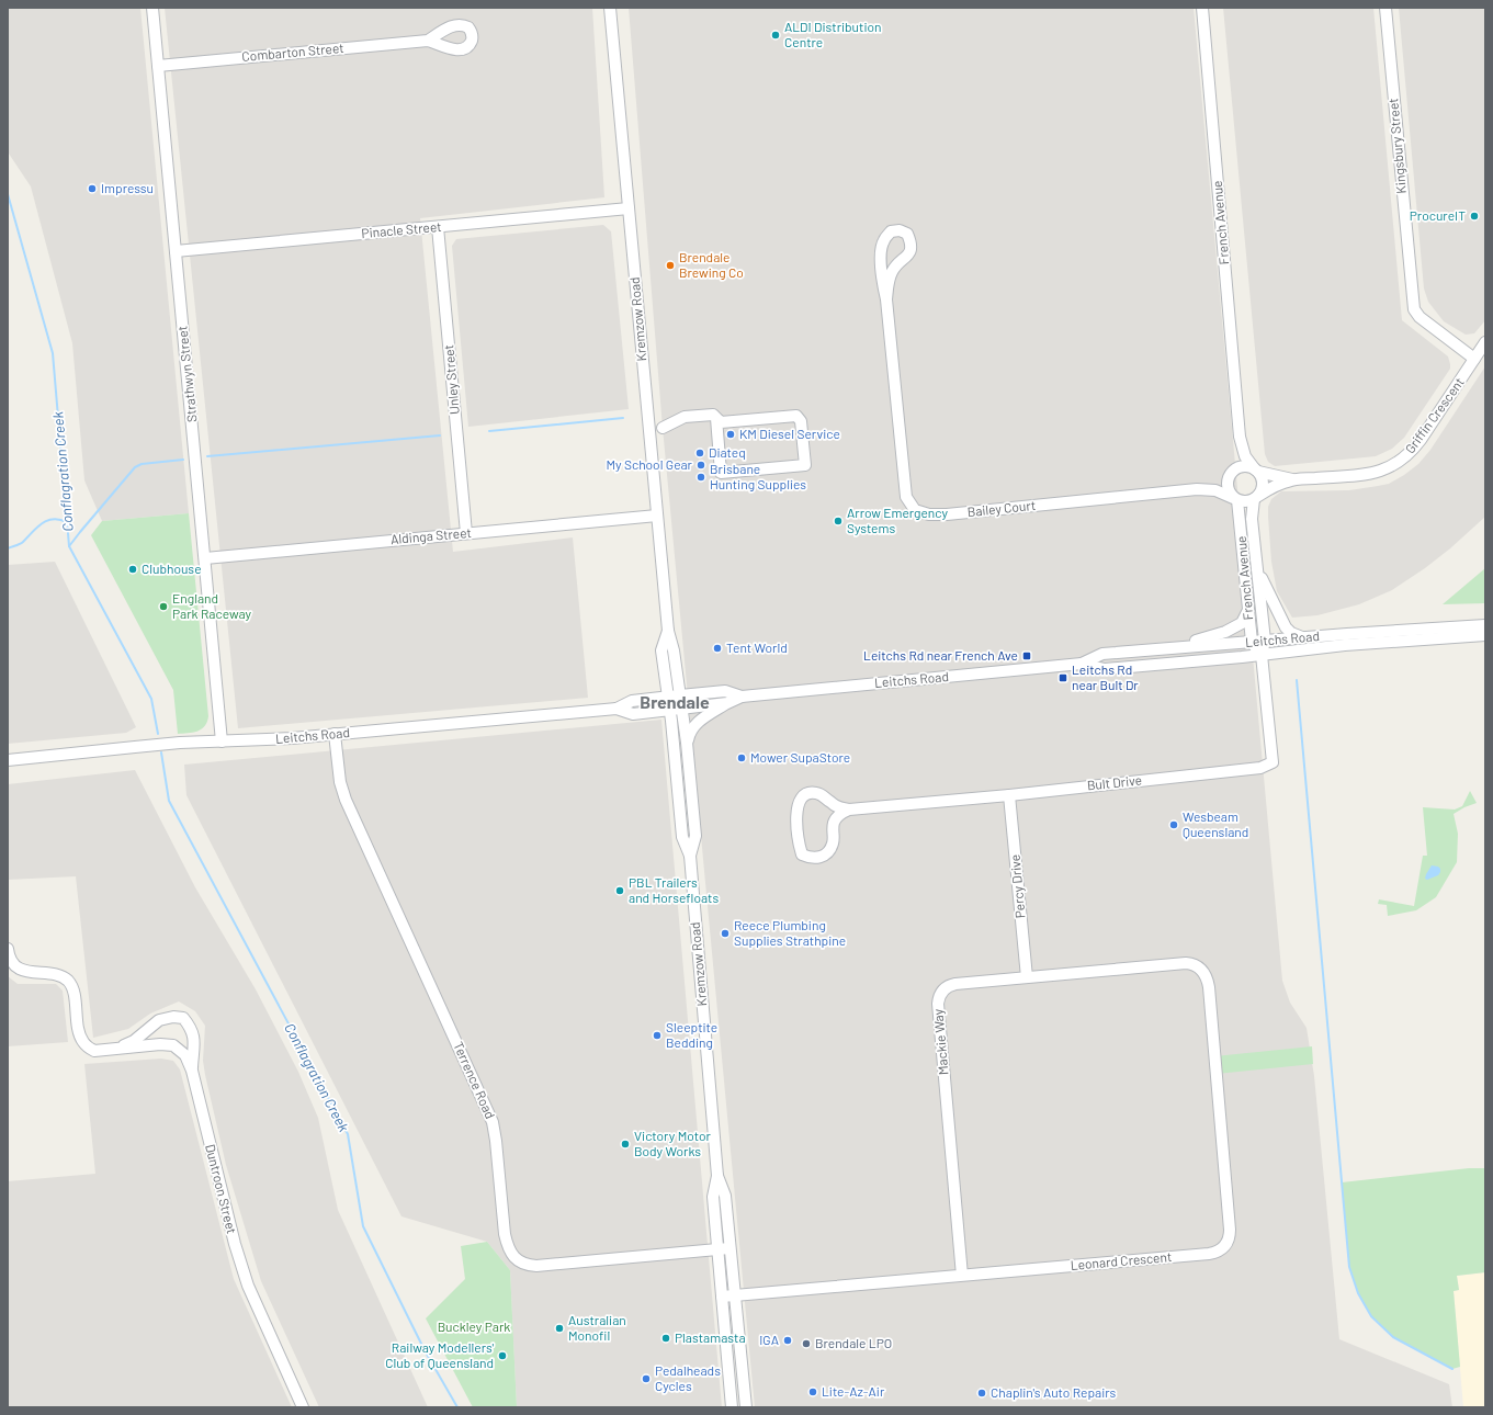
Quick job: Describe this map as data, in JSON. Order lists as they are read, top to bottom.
{
  "streets": {
    "street": [
      "Combarton Street",
      "Kingsbury Street",
      "French Avenue",
      "Pinacle Street",
      "Kremzow Road",
      "Strathwyn Street",
      "Unley Street",
      "Griffin Crescent",
      "Bailey Court",
      "Aldinga Street",
      "Leitchs Road",
      "Bult Drive",
      "Percy Drive",
      "Mackie Way",
      "Terrence Road",
      "Duntroon Street",
      "Leonard Crescent"
    ]
  },
  "crossings": [
    ["Combarton Street", "Strathwyn Street"],
    ["Kingsbury Street", "Griffin Crescent"],
    ["French Avenue", "Griffin Crescent"],
    ["French Avenue", "Bailey Court"],
    ["French Avenue", "Leitchs Road"],
    ["French Avenue", "Bult Drive"],
    ["Pinacle Street", "Kremzow Road"],
    ["Pinacle Street", "Strathwyn Street"],
    ["Pinacle Street", "Unley Street"],
    ["Kremzow Road", "Aldinga Street"],
    ["Kremzow Road", "Leitchs Road"],
    ["Kremzow Road", "Terrence Road"],
    ["Kremzow Road", "Leonard Crescent"],
    ["Strathwyn Street", "Aldinga Street"],
    ["Strathwyn Street", "Leitchs Road"],
    ["Unley Street", "Aldinga Street"],
    ["Griffin Crescent", "Bailey Court"],
    ["Leitchs Road", "Bult Drive"],
    ["Leitchs Road", "Terrence Road"],
    ["Bult Drive", "Percy Drive"],
    ["Percy Drive", "Mackie Way"],
    ["Mackie Way", "Leonard Crescent"]
  ],
  "districts": ["Brendale"],
  "water": ["Conflagration Creek"],
  "parks": ["Buckley Park"],
  "places": {
    "other": [
      "ALDI Distribution Centre",
      "Impressu",
      "ProcureIT",
      "Brendale Brewing Co",
      "KM Diesel Service",
      "Diateq",
      "My School Gear",
      "Brisbane Hunting Supplies",
      "Arrow Emergency Systems",
      "Clubhouse",
      "England Park Raceway",
      "Tent World",
      "Mower SupaStore",
      "Wesbeam Queensland",
      "PBL Trailers and Horsefloats",
      "Reece Plumbing Supplies Strathpine",
      "Sleeptite Bedding",
      "Victory Motor Body Works",
      "Australian Monofil",
      "Plastamasta",
      "IGA",
      "Brendale LPO",
      "Railway Modellers' Club of Queensland",
      "Pedalheads Cycles",
      "Lite-Az-Air",
      "Chaplin's Auto Repairs"
    ],
    "transit": ["Leitchs Rd near French Ave", "Leitchs Rd near Bult Dr"]
  }
}
